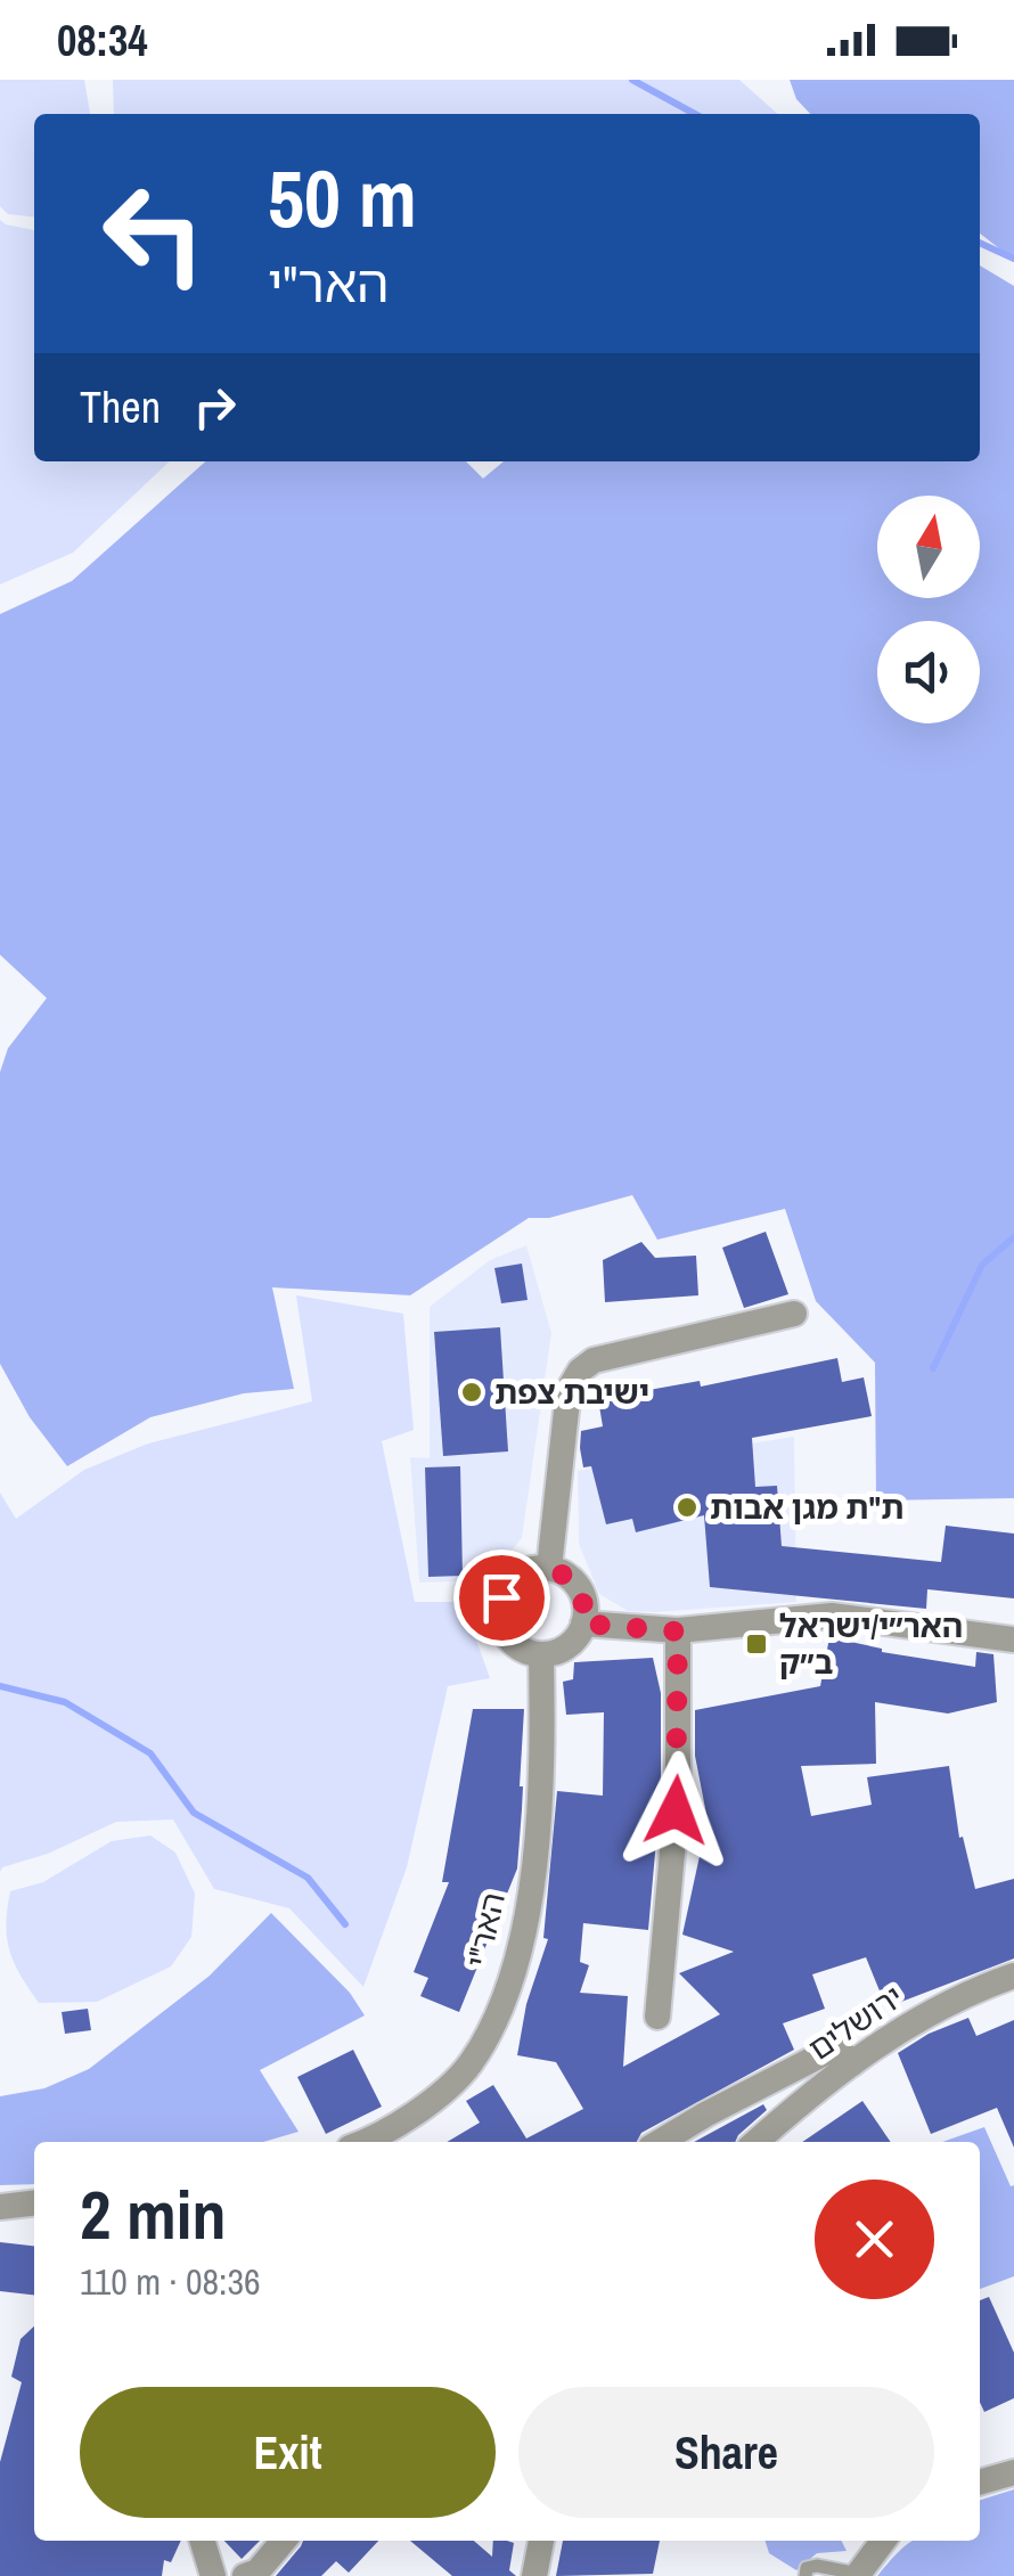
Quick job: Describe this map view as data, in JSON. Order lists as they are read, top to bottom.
{
  "streets": {
    "street": ["האר\"י", "ירושלים"]
  },
  "places": {
    "other": ["ישיבת צפת", "ת\"ת מגן אבות"],
    "transit": ["האר״י/ישראל ב״ק"]
  },
  "north": "top",
  "page": {
    "status": "08:34",
    "turn": ["50 m", "האר\"י"],
    "then": "Then",
    "heading": ["2 min", "110 m · 08:36"],
    "buttons": ["Exit", "Share"]
  }
}
